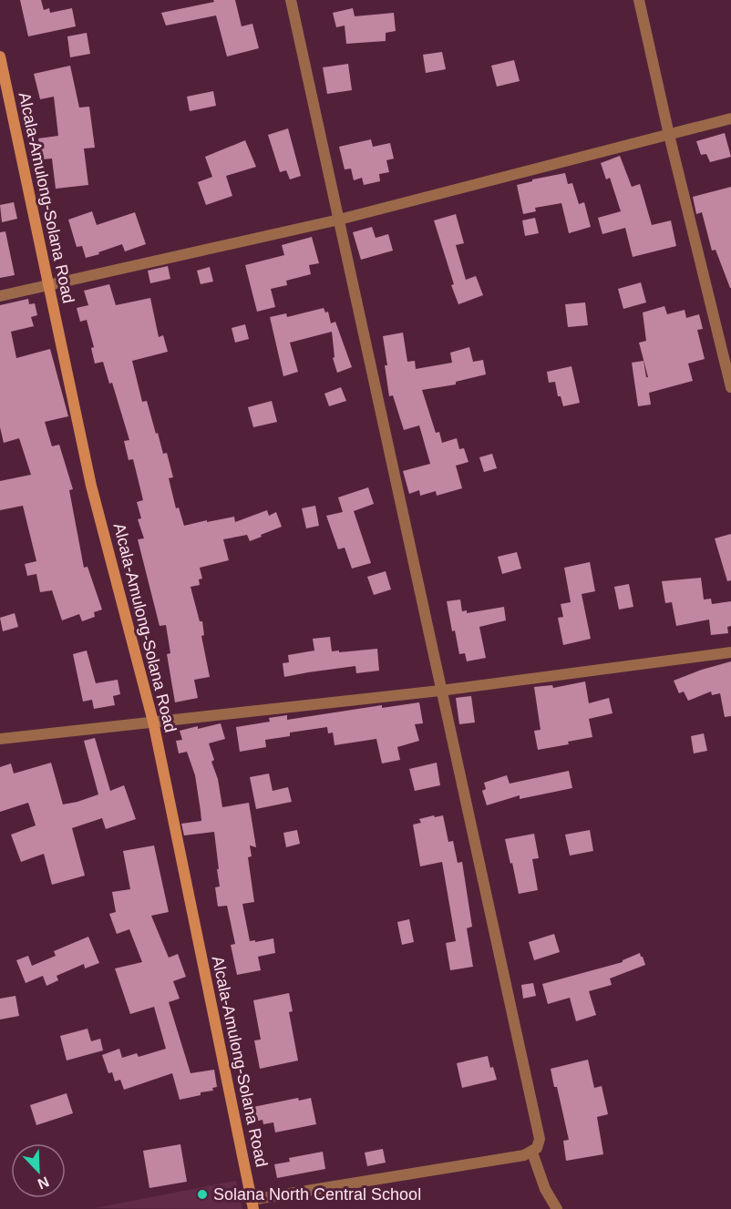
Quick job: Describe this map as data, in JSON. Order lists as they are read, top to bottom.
{
  "streets": {
    "main road": ["Alcala-Amulong-Solana Road"]
  },
  "places": ["Solana North Central School"],
  "north": "bottom right"
}
